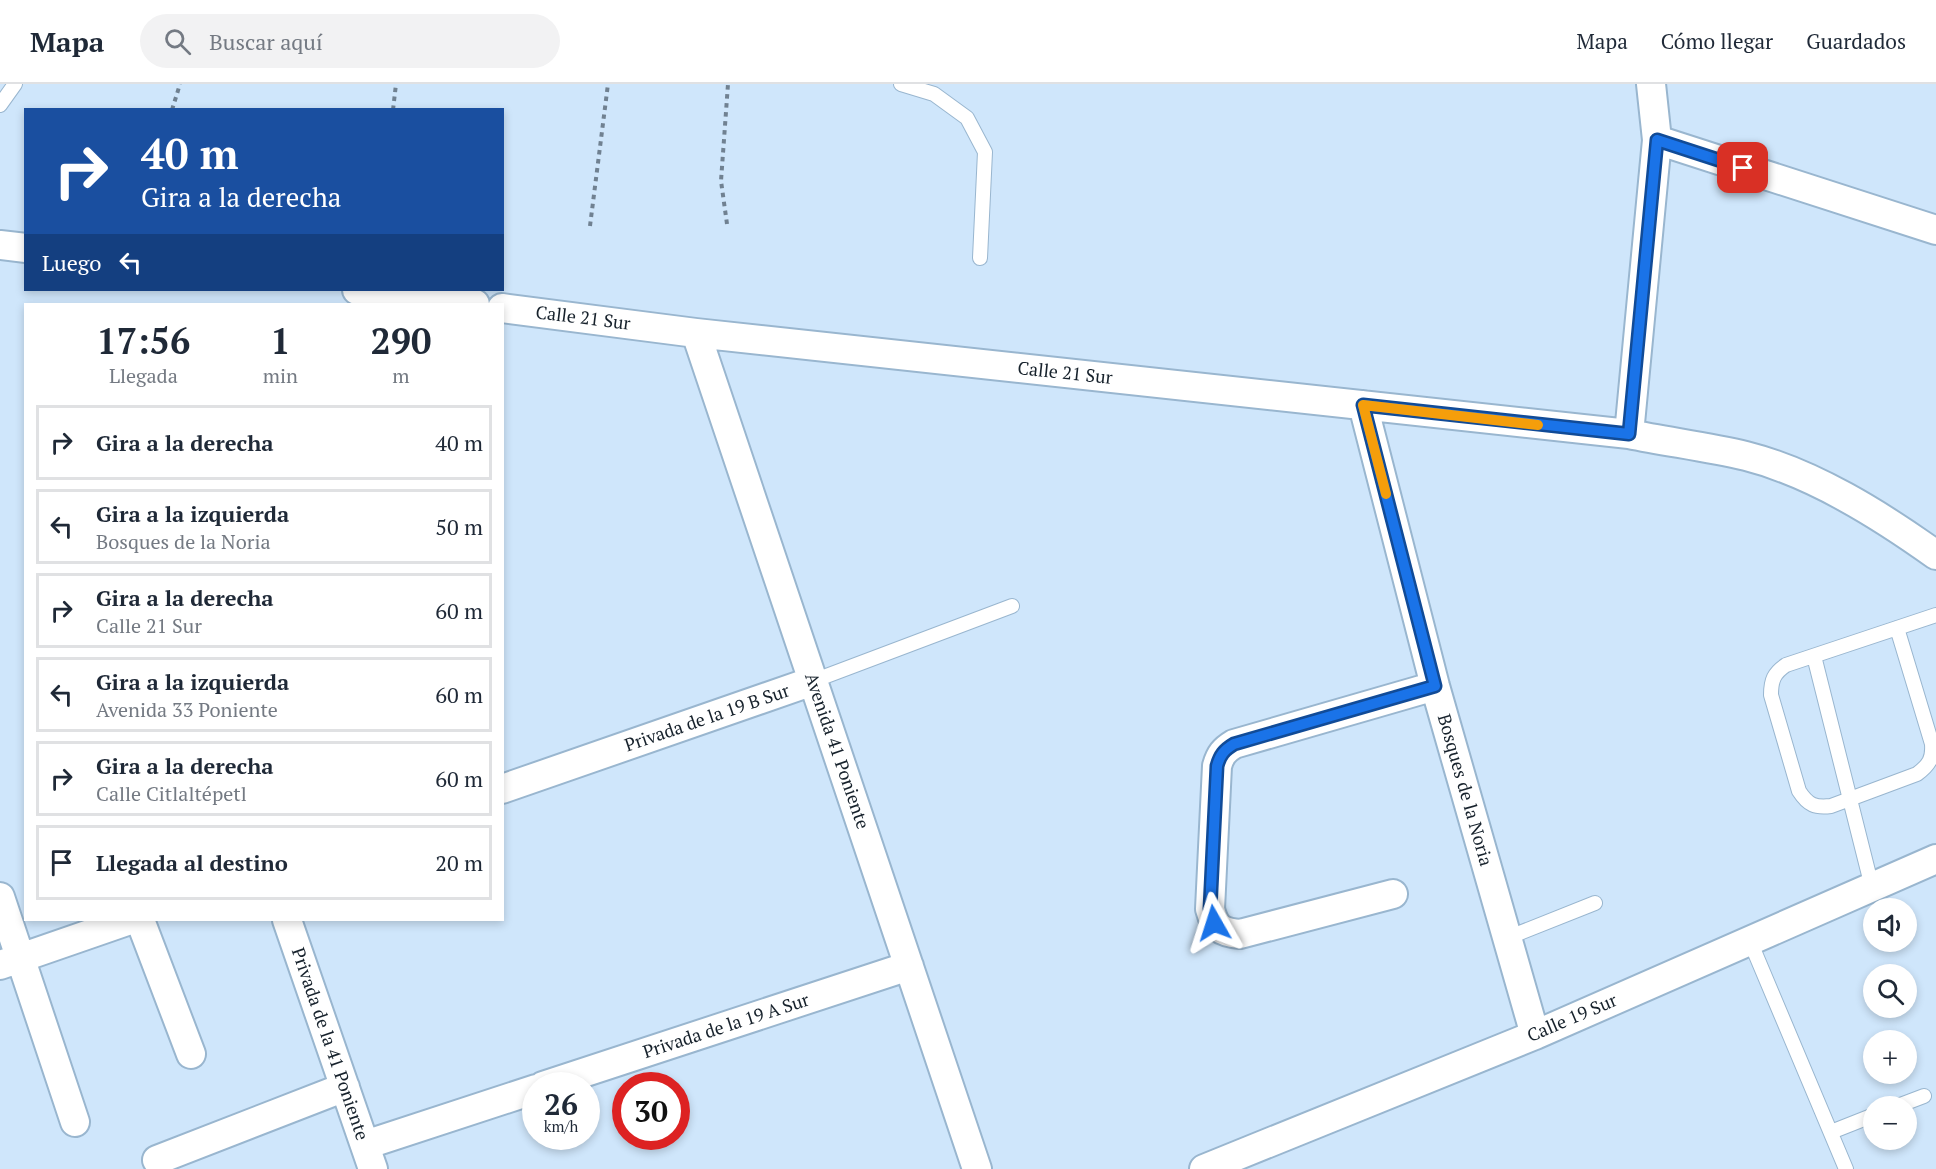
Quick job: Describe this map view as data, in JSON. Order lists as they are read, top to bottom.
{
  "streets": {
    "street": [
      "Calle 21 Sur",
      "Privada de la 19 B Sur",
      "Avenida 41 Poniente",
      "Bosques de la Noria",
      "Calle 19 Sur",
      "Privada de la 19 A Sur",
      "Privada de la 41 Poniente"
    ]
  },
  "crossings": [
    ["Calle 21 Sur", "Avenida 41 Poniente"],
    ["Calle 21 Sur", "Bosques de la Noria"],
    ["Privada de la 19 B Sur", "Avenida 41 Poniente"],
    ["Avenida 41 Poniente", "Privada de la 19 A Sur"],
    ["Bosques de la Noria", "Calle 19 Sur"]
  ],
  "page": {
    "header": "Mapa",
    "search": "Buscar aquí",
    "nav": ["Mapa", "Cómo llegar", "Guardados"],
    "turn": ["40 m", "Gira a la derecha"],
    "then": "Luego",
    "eta": [
      "17:56",
      "Llegada",
      "1",
      "min",
      "290",
      "m"
    ],
    "list": [
      {
        "name": "Gira a la derecha",
        "value": "40 m"
      },
      {
        "name": "Gira a la izquierda",
        "note": "Bosques de la Noria",
        "value": "50 m"
      },
      {
        "name": "Gira a la derecha",
        "note": "Calle 21 Sur",
        "value": "60 m"
      },
      {
        "name": "Gira a la izquierda",
        "note": "Avenida 33 Poniente",
        "value": "60 m"
      },
      {
        "name": "Gira a la derecha",
        "note": "Calle Citlaltépetl",
        "value": "60 m"
      },
      {
        "name": "Llegada al destino",
        "value": "20 m"
      }
    ],
    "map_buttons": ["+", "−"],
    "speed": "26 km/h",
    "limit": "30"
  }
}
